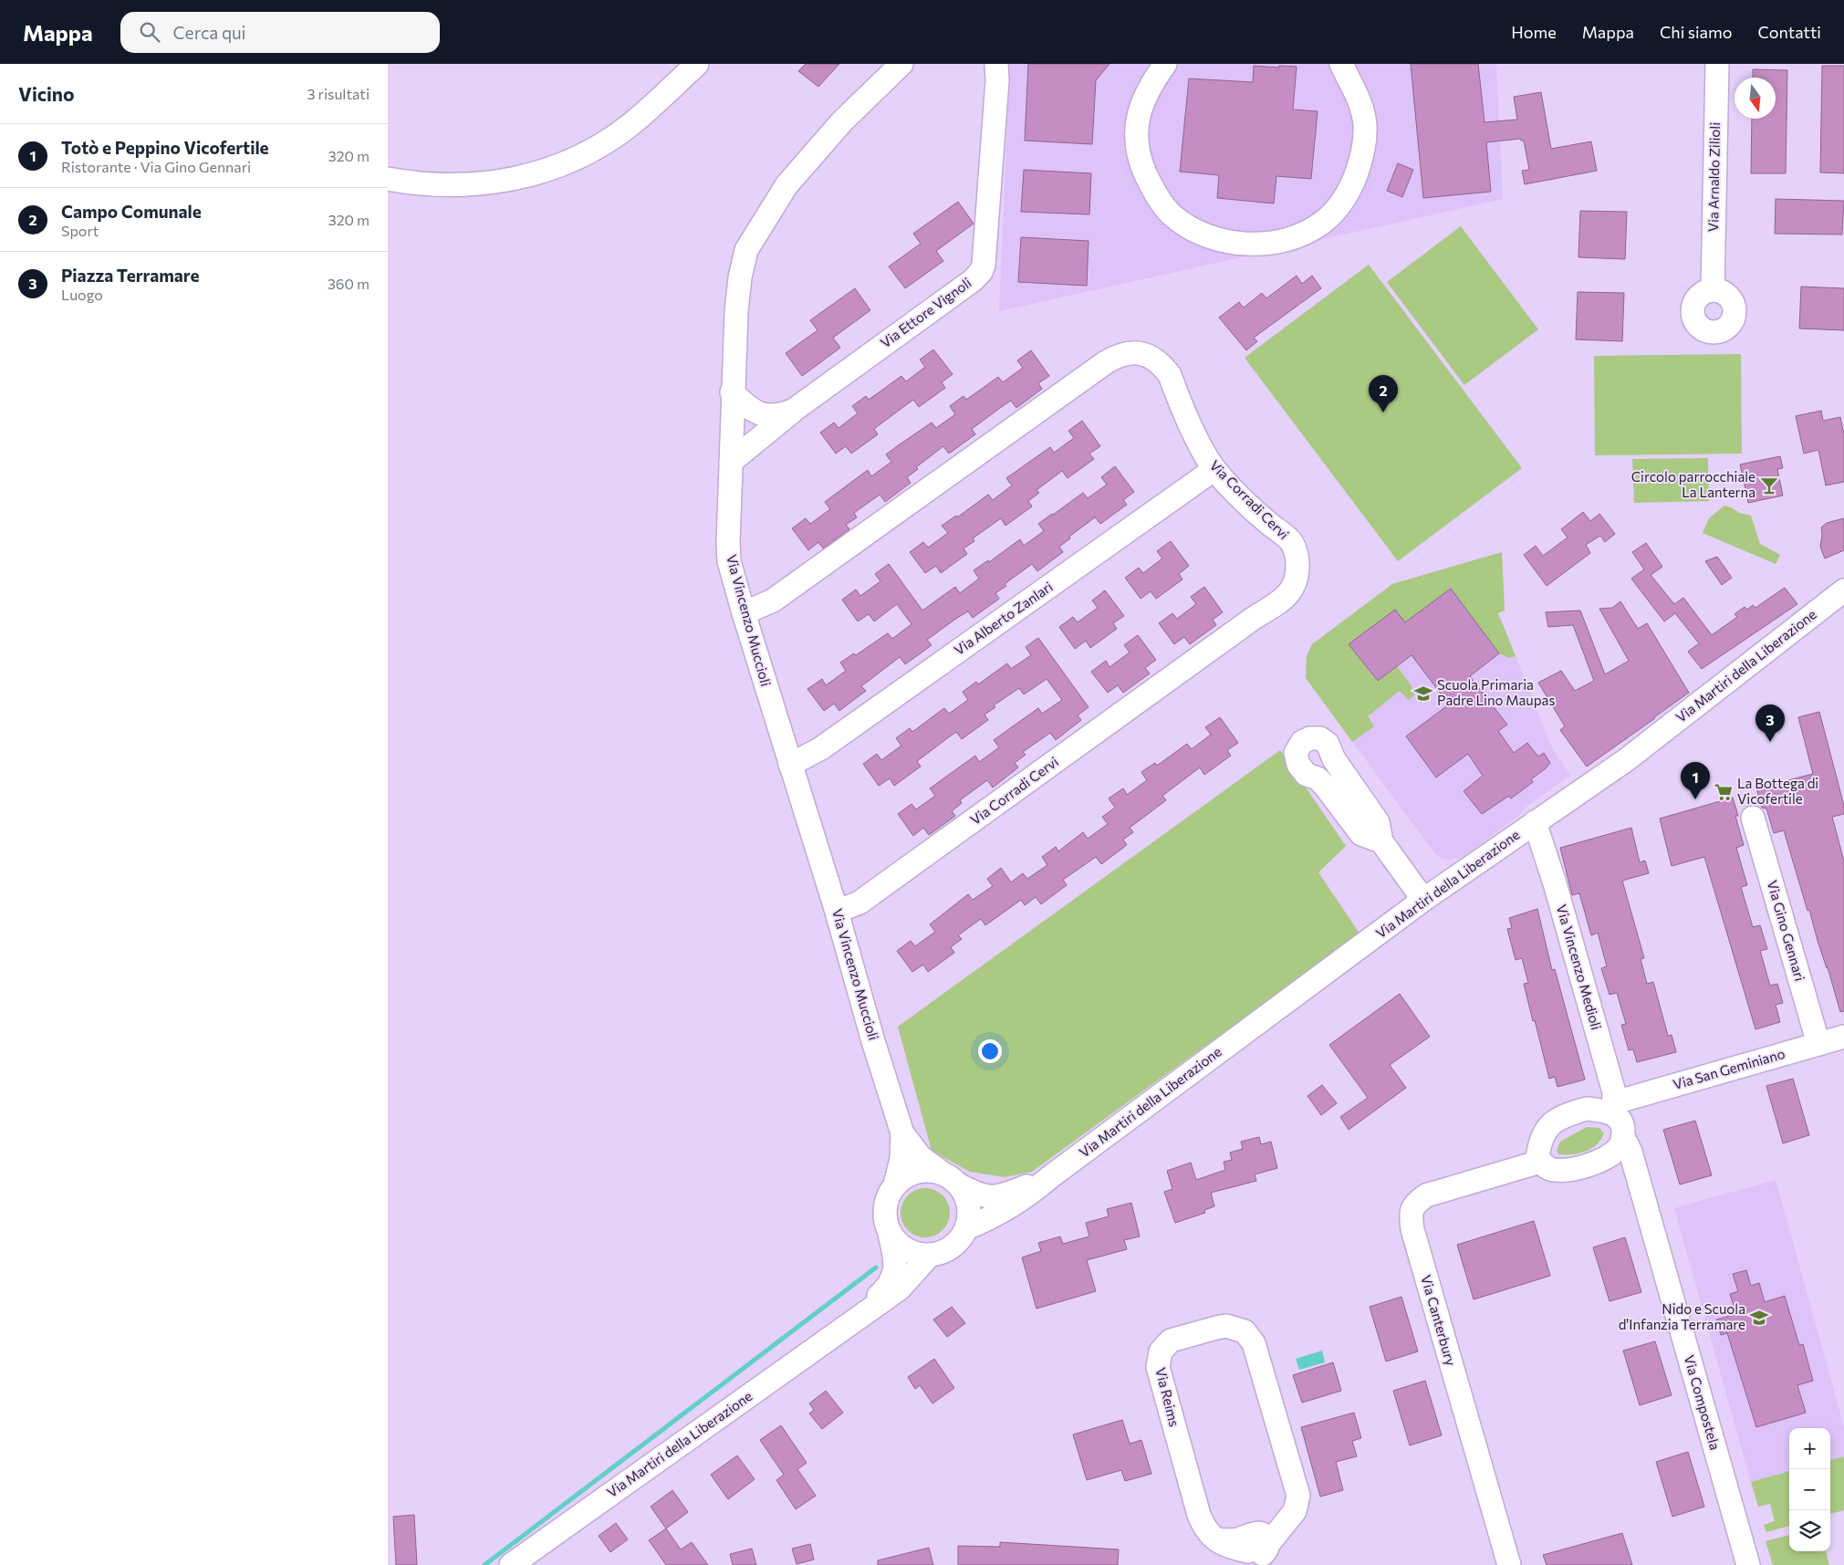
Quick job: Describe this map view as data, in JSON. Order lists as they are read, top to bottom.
{
  "streets": {
    "street": [
      "Via Arnaldo Zilioli",
      "Via Ettore Vignoli",
      "Via Corradi Cervi",
      "Via Alberto Zanlari",
      "Via Vincenzo Muccioli",
      "Via Martiri della Liberazione",
      "Via Gino Gennari",
      "Via Vincenzo Medioli",
      "Via San Geminiano",
      "Via Canterbury",
      "Via Reims",
      "Via Compostela"
    ]
  },
  "crossings": [
    ["Via Ettore Vignoli", "Via Vincenzo Muccioli"],
    ["Via Corradi Cervi", "Via Alberto Zanlari"],
    ["Via Corradi Cervi", "Via Vincenzo Muccioli"],
    ["Via Alberto Zanlari", "Via Vincenzo Muccioli"],
    ["Via Martiri della Liberazione", "Via Vincenzo Medioli"],
    ["Via Gino Gennari", "Via San Geminiano"],
    ["Via Vincenzo Medioli", "Via San Geminiano"],
    ["Via Vincenzo Medioli", "Via Canterbury"],
    ["Via Vincenzo Medioli", "Via Compostela"],
    ["Via San Geminiano", "Via Canterbury"],
    ["Via San Geminiano", "Via Compostela"],
    ["Via Canterbury", "Via Compostela"]
  ],
  "places": {
    "bar": ["Circolo parrocchiale La Lanterna"],
    "school or university": ["Scuola Primaria Padre Lino Maupas", "Nido e Scuola d'Infanzia Terramare"],
    "supermarket": ["La Bottega di Vicofertile"]
  },
  "north": "bottom",
  "page": {
    "header": "Mappa",
    "search": "Cerca qui",
    "nav": [
      "Home",
      "Mappa",
      "Chi siamo",
      "Contatti"
    ],
    "heading": ["Vicino", "3 risultati"],
    "list": [
      {
        "mark": "1",
        "name": "Totò e Peppino Vicofertile",
        "note": "Ristorante · Via Gino Gennari",
        "value": "320 m"
      },
      {
        "mark": "2",
        "name": "Campo Comunale",
        "note": "Sport",
        "value": "320 m"
      },
      {
        "mark": "3",
        "name": "Piazza Terramare",
        "note": "Luogo",
        "value": "360 m"
      }
    ],
    "pins": ["2", "3", "1"],
    "map_buttons": ["+", "−"]
  }
}
